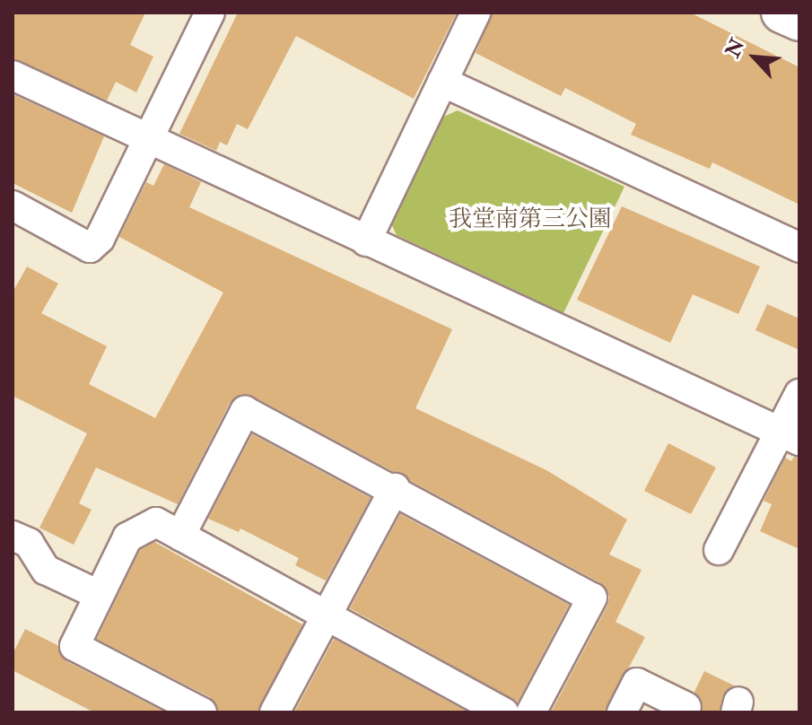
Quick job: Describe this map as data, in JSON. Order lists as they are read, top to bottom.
{
  "parks": ["我堂南第三公園"],
  "north": "top left"
}
